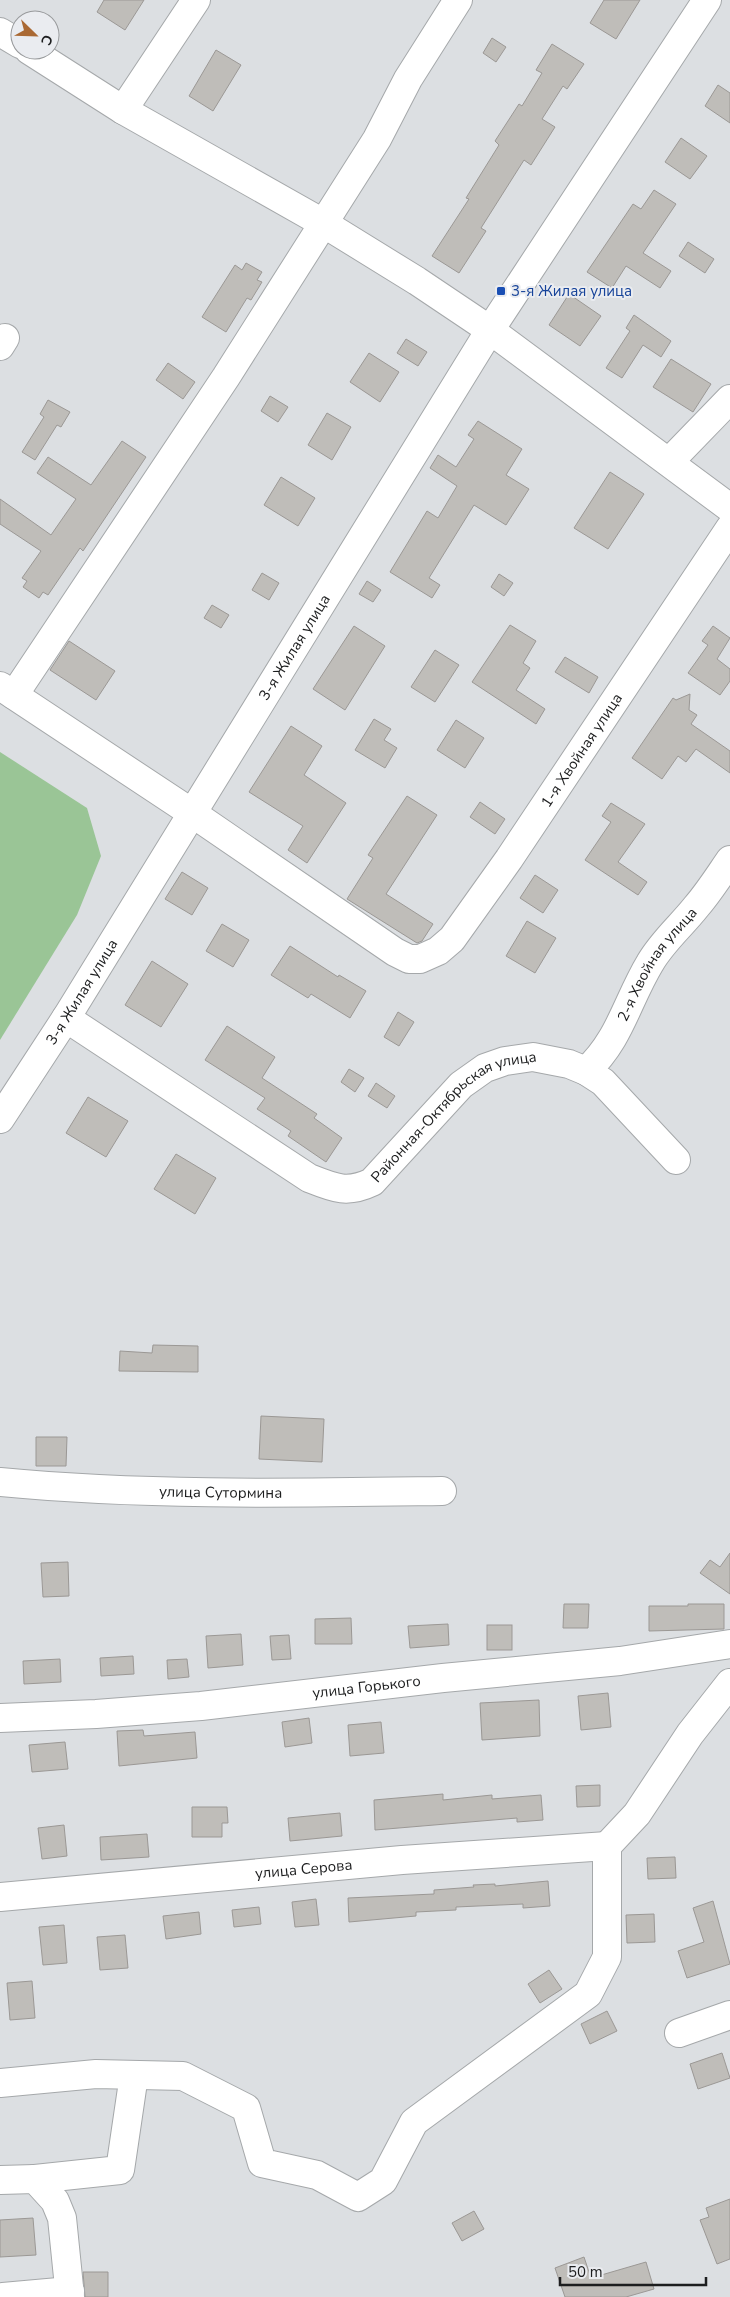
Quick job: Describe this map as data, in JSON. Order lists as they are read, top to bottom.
{
  "streets": {
    "street": [
      "3-я Жилая улица",
      "1-я Хвойная улица",
      "2-я Хвойная улица",
      "Районная-Октябрьская улица",
      "улица Сутормина",
      "улица Горького",
      "улица Серова"
    ]
  },
  "crossings": [
    ["3-я Жилая улица", "1-я Хвойная улица"],
    ["3-я Жилая улица", "Районная-Октябрьская улица"],
    ["2-я Хвойная улица", "Районная-Октябрьская улица"]
  ],
  "places": {
    "transit": ["3-я Жилая улица"]
  },
  "scale_bar": "50 m",
  "north": "bottom right"
}
